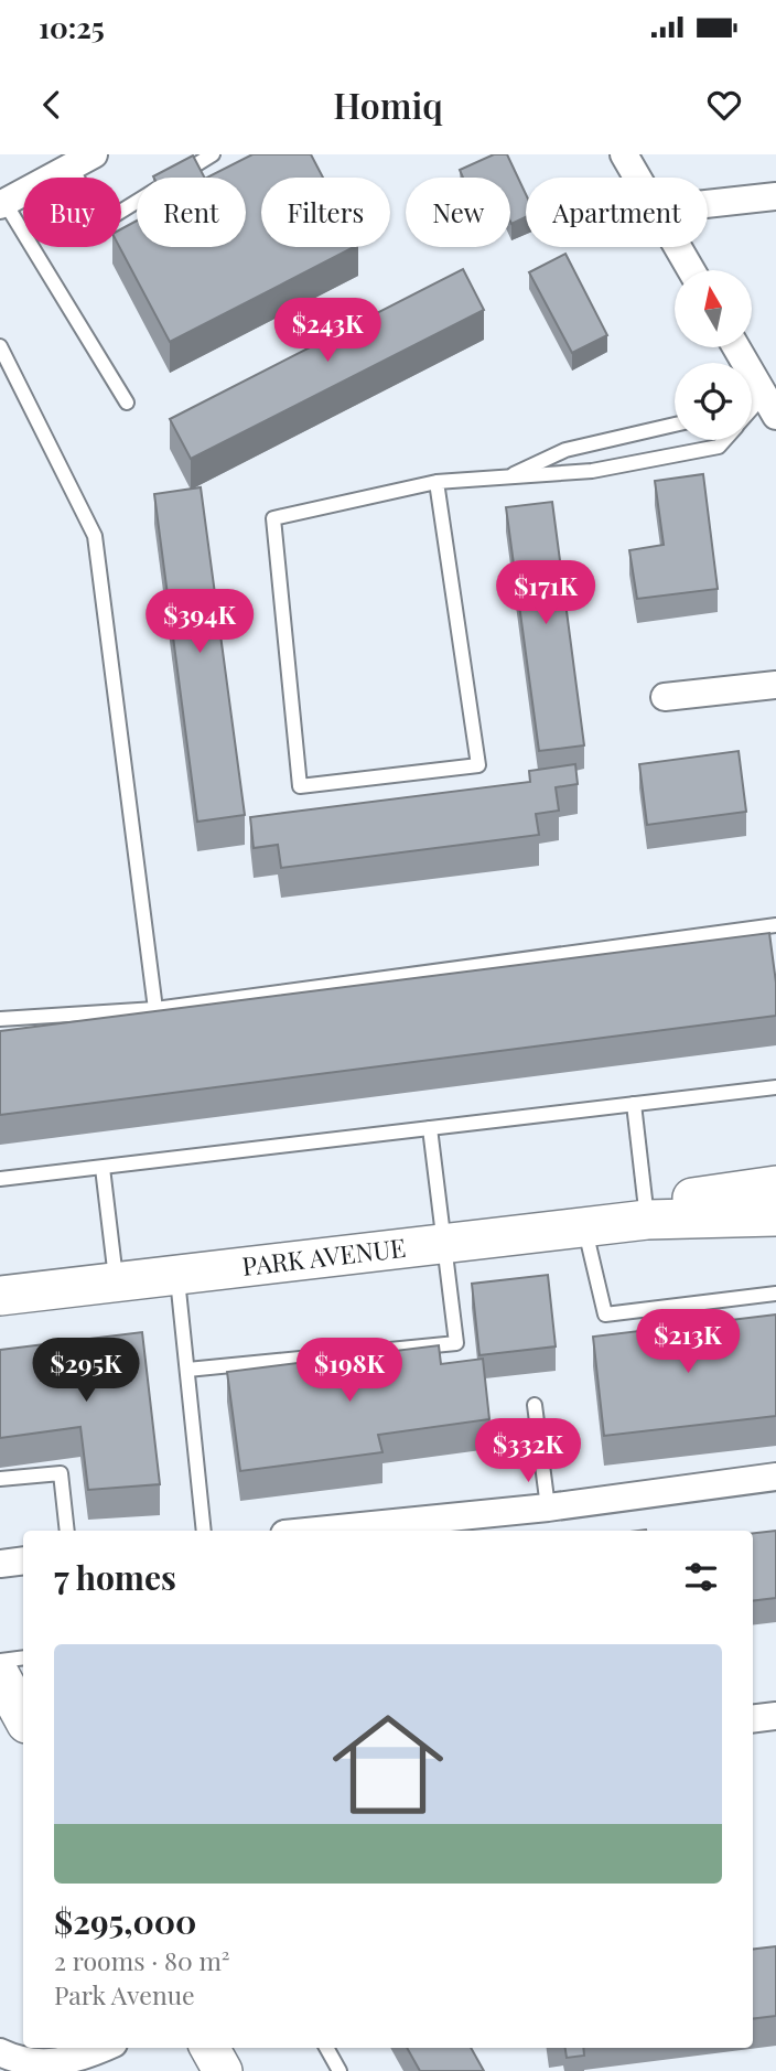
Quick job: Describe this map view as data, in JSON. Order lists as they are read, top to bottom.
{
  "streets": {
    "street": ["PARK AVENUE"]
  },
  "north": "top",
  "page": {
    "status": "10:25",
    "header": "Homiq",
    "chip": [
      "Buy",
      "Rent",
      "Filters",
      "New",
      "Apartment"
    ],
    "price": [
      "$243K",
      "$171K",
      "$394K",
      "$213K",
      "$295K",
      "$198K",
      "$332K"
    ],
    "heading": "7 homes",
    "list": [
      {
        "name": "$295,000",
        "note": "2 rooms · 80 m² · Park Avenue"
      }
    ]
  }
}
